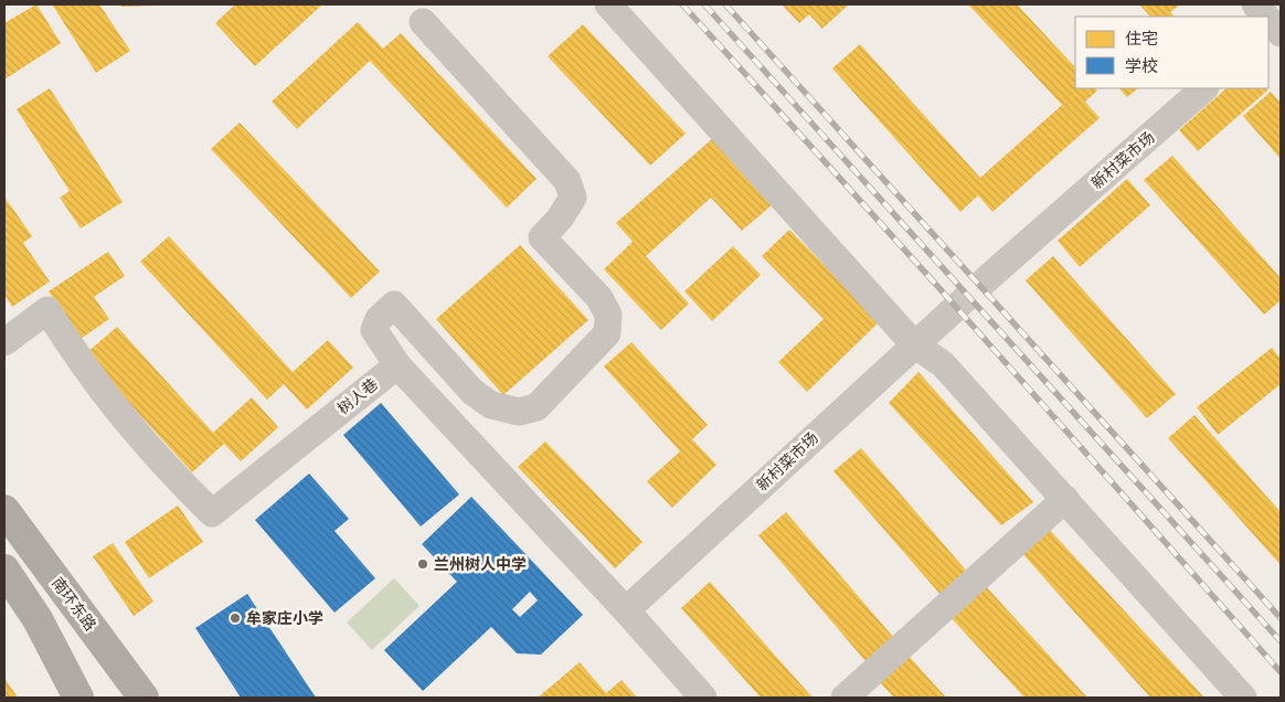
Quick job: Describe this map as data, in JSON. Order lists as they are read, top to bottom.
{
  "streets": {
    "highway": ["南环东路"],
    "street": ["新村菜市场", "树人巷"]
  },
  "places": ["兰州树人中学", "牟家庄小学"],
  "legend": ["住宅", "学校"]
}
